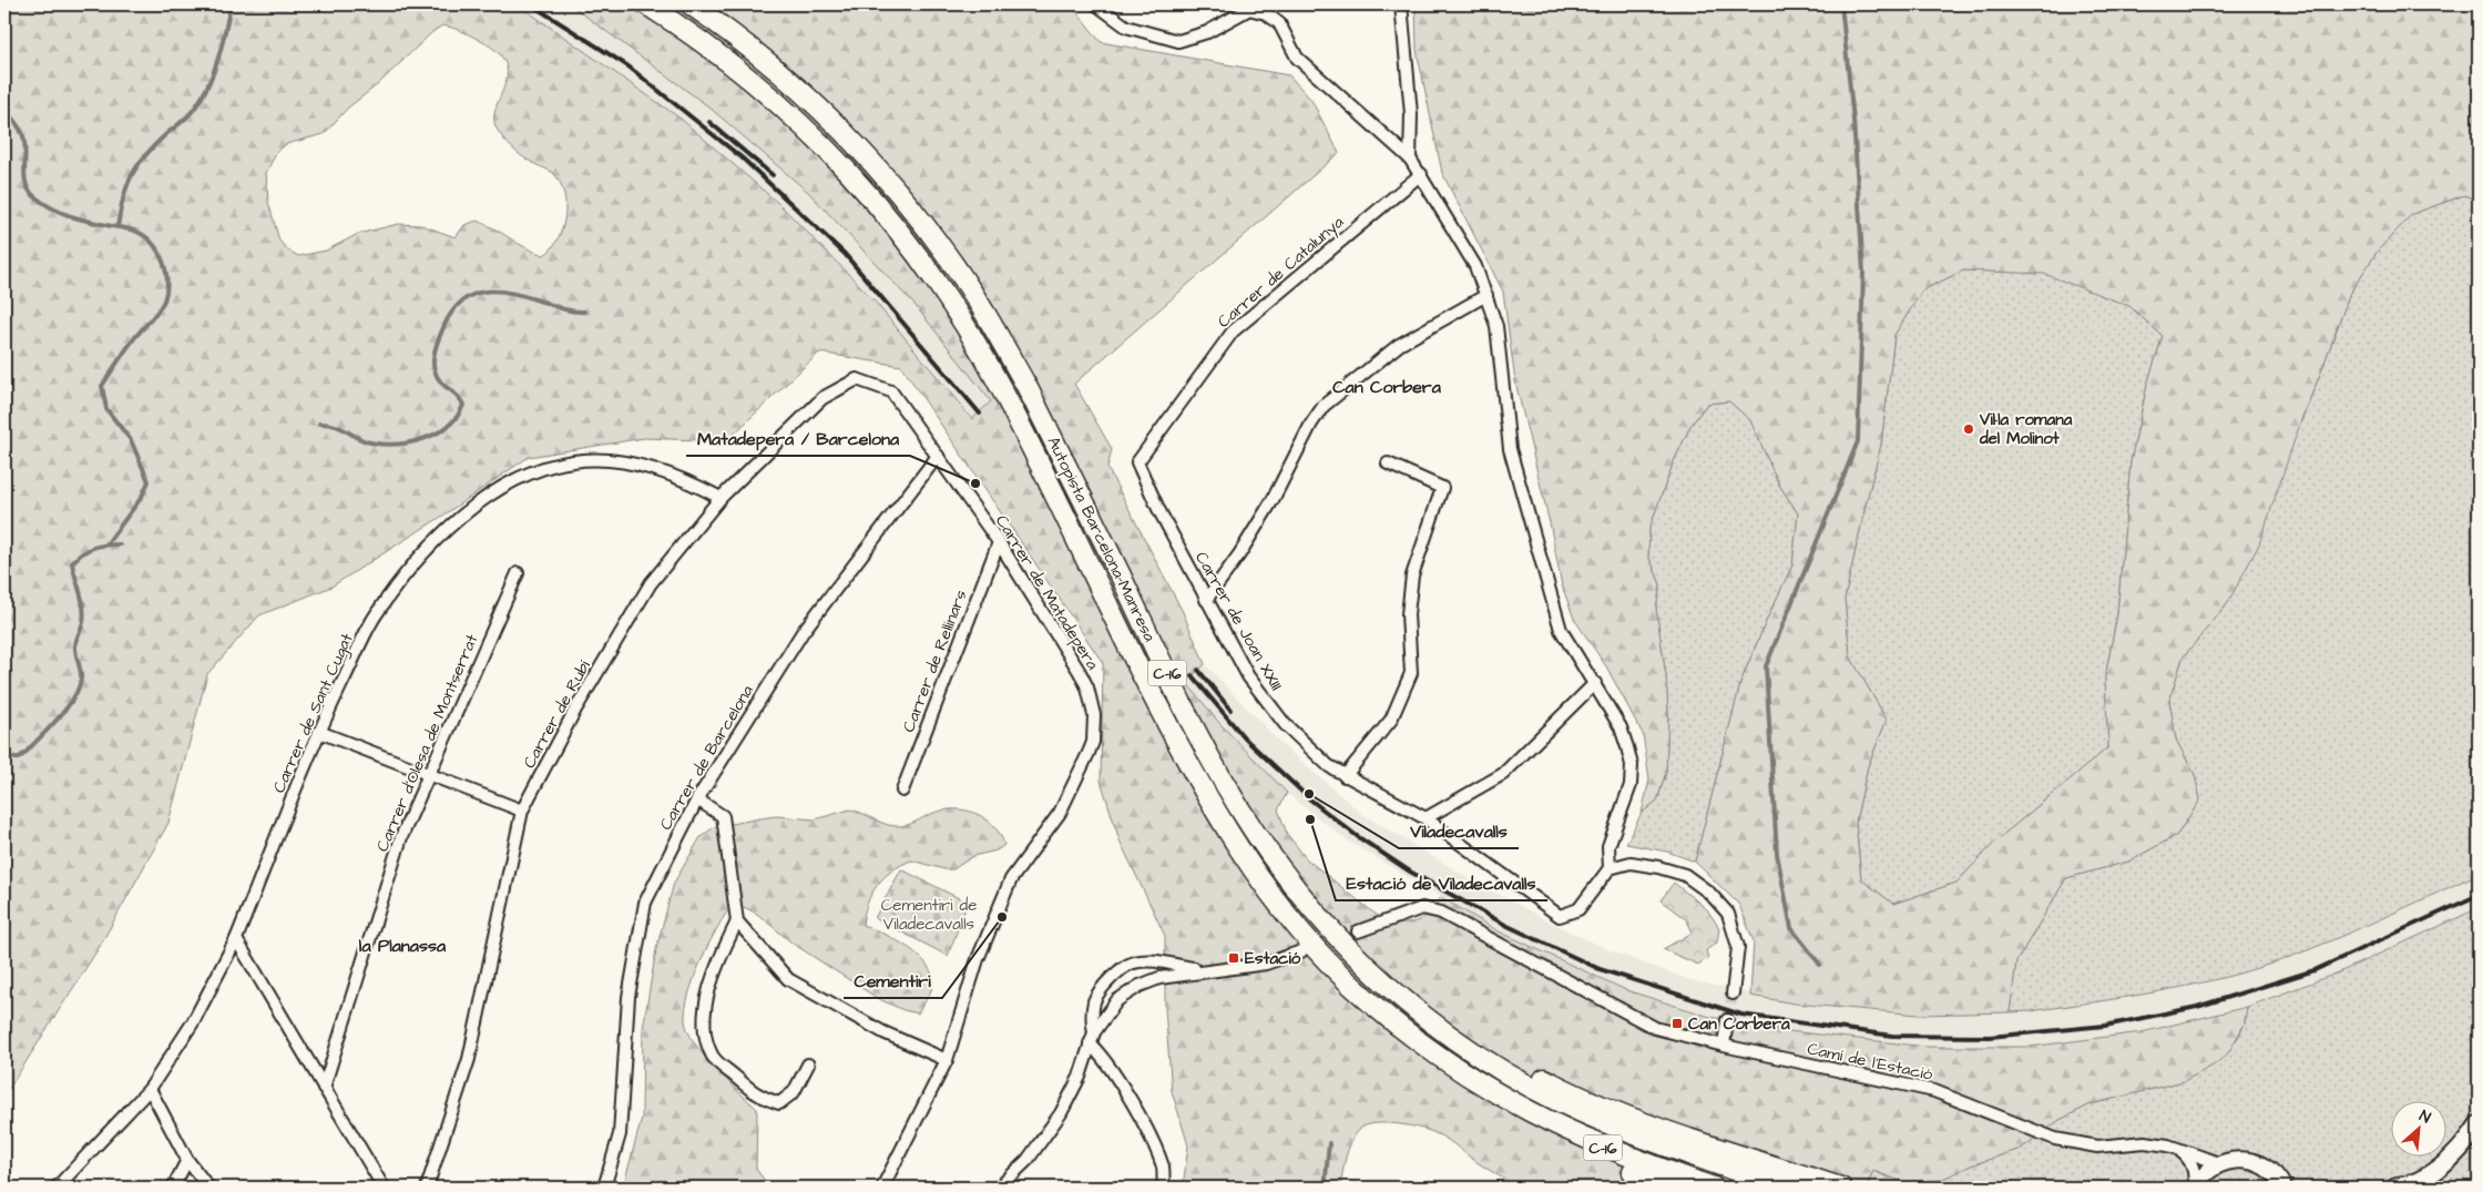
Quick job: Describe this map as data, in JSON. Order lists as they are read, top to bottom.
{
  "streets": {
    "highway": ["Autopista Barcelona-Manresa", "C-16"],
    "street": [
      "Carrer de Catalunya",
      "Carrer de Matadepera",
      "Carrer de Joan XXIII",
      "Carrer de Rellinars",
      "Carrer de Sant Cugat",
      "Carrer de Rubí",
      "Carrer d'Olesa de Montserrat",
      "Carrer de Barcelona",
      "Camí de l'Estació"
    ]
  },
  "crossings": [
    ["Carrer de Catalunya", "Carrer de Joan XXIII"],
    ["Carrer de Matadepera", "Carrer de Rellinars"],
    ["Carrer de Matadepera", "Carrer de Rubí"],
    ["Carrer de Matadepera", "Carrer de Barcelona"],
    ["Carrer de Sant Cugat", "Carrer de Rubí"]
  ],
  "districts": ["Can Corbera", "la Planassa"],
  "parks": ["Cementiri de Viladecavalls"],
  "places": {
    "other": [
      "Vil·la romana del Molinot",
      "Matadepera / Barcelona",
      "Viladecavalls",
      "Estació de Viladecavalls",
      "Cementiri"
    ],
    "transit": ["Estació", "Can Corbera"]
  },
  "north": "top right"
}
